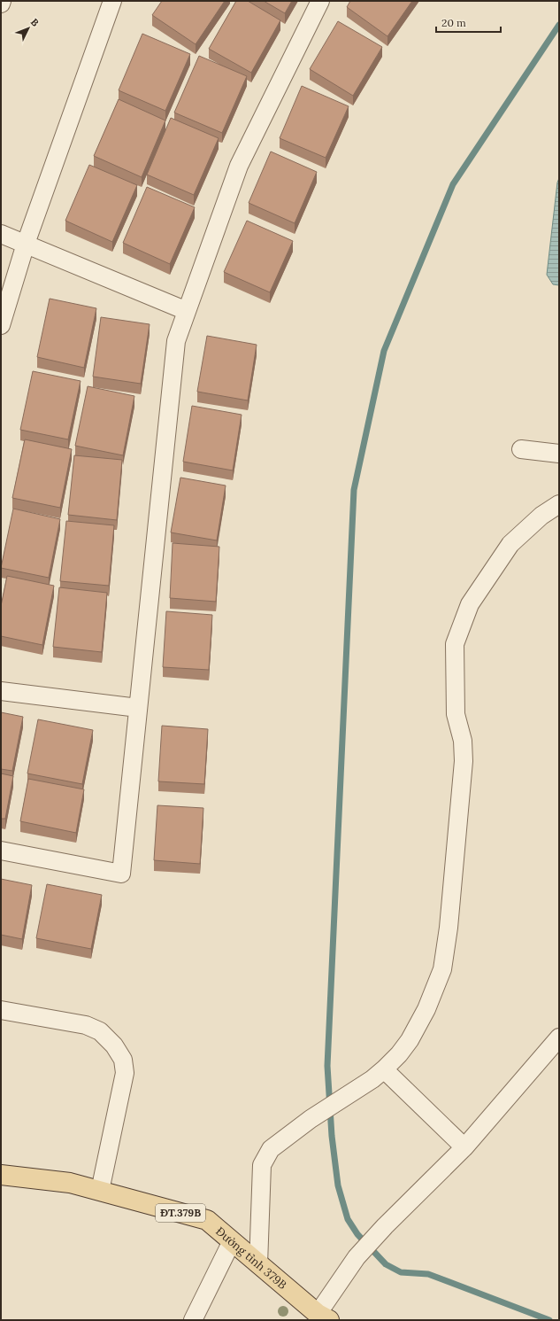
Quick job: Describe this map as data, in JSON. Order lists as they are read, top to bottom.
{
  "streets": {
    "main road": ["ĐT.379B", "Đường tỉnh 379B"]
  },
  "scale_bar": "20 m",
  "north": "top right"
}
